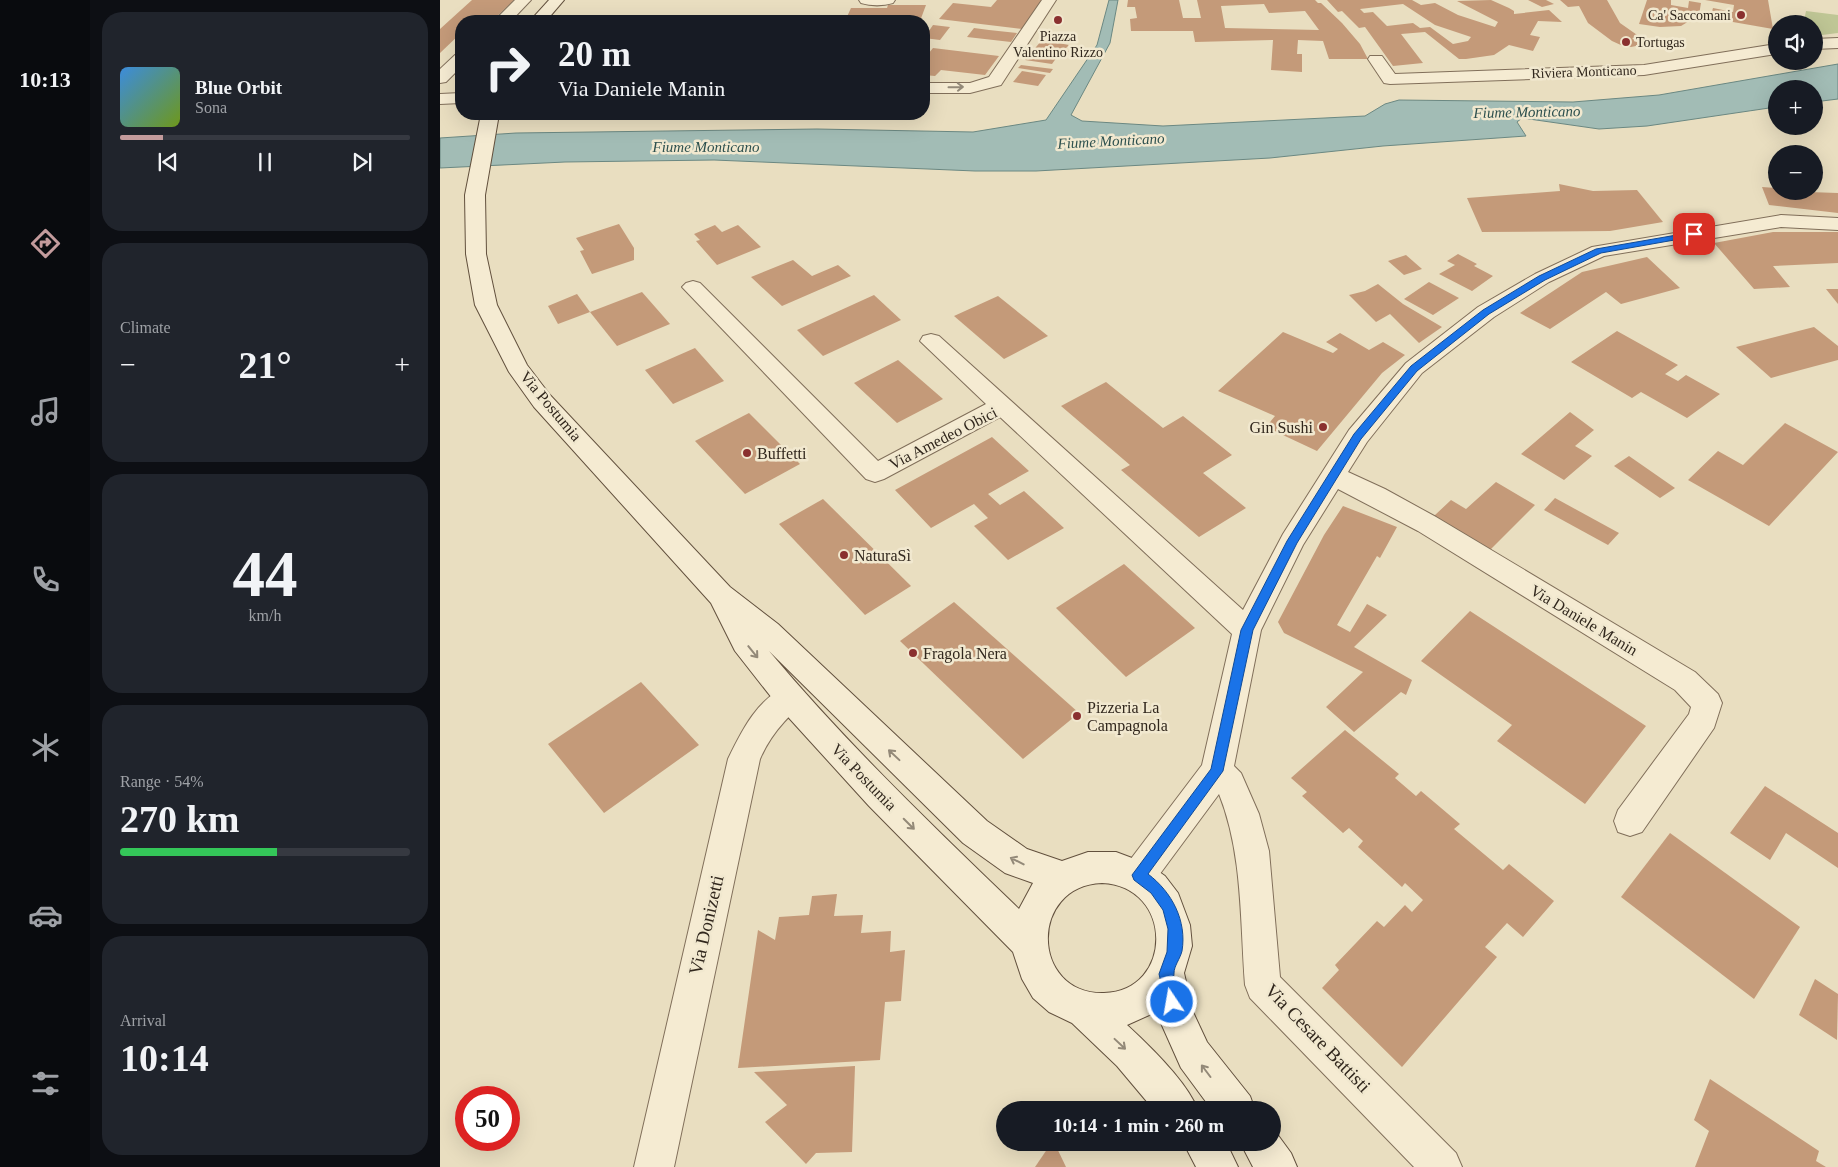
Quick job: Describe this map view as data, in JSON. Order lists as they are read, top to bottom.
{
  "streets": {
    "street": [
      "Riviera Monticano",
      "Via Postumia",
      "Via Amedeo Obici",
      "Via Daniele Manin",
      "Via Donizetti",
      "Via Cesare Battisti"
    ]
  },
  "crossings": [
    ["Via Postumia", "Via Donizetti"]
  ],
  "water": ["Fiume Monticano"],
  "places": [
    "Ca' Saccomani",
    "Piazza Valentino Rizzo",
    "Tortugas",
    "Gin Sushi",
    "Buffetti",
    "NaturaSì",
    "Fragola Nera",
    "Pizzeria La Campagnola"
  ],
  "page": {
    "tabs": "10:13",
    "map_buttons": ["+", "−"],
    "turn": ["20 m", "Via Daniele Manin"],
    "song": ["Blue Orbit", "Sona"],
    "tile": [
      "Climate",
      ["44", "km/h"],
      ["Range · 54%", "270 km"],
      ["Arrival", "10:14"]
    ],
    "heat": ["−", "21°", "+"],
    "limit": "50",
    "trip": "10:14 · 1 min · 260 m"
  }
}
